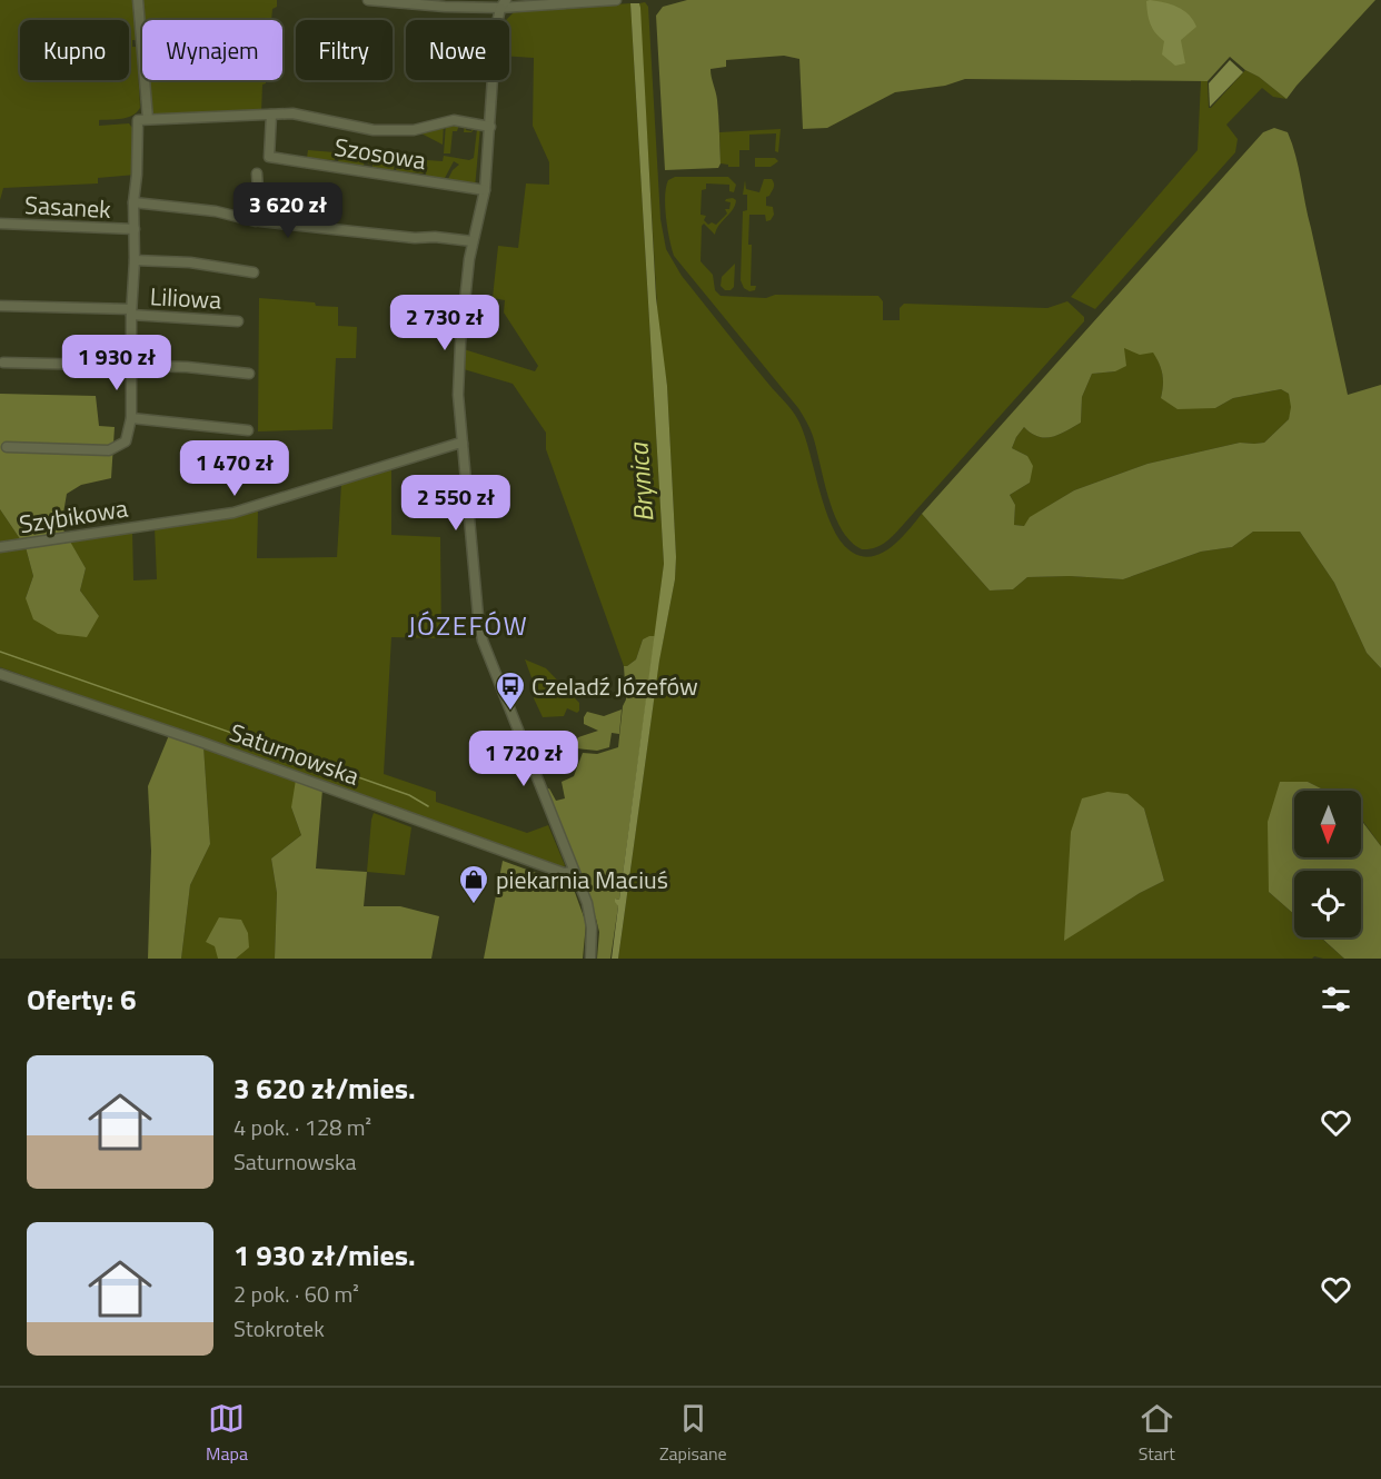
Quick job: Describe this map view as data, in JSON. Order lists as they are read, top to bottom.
{
  "streets": {
    "street": [
      "Szosowa",
      "Sasanek",
      "Liliowa",
      "Szybikowa",
      "Saturnowska"
    ]
  },
  "districts": ["JÓZEFÓW"],
  "water": ["Brynica"],
  "places": {
    "bus stop": ["Czeladź Józefów"],
    "shop": ["piekarnia Maciuś"]
  },
  "north": "bottom",
  "page": {
    "chip": [
      "Kupno",
      "Wynajem",
      "Filtry",
      "Nowe"
    ],
    "price": [
      "3 620 zł",
      "2 730 zł",
      "1 930 zł",
      "1 470 zł",
      "2 550 zł",
      "1 720 zł"
    ],
    "heading": "Oferty: 6",
    "list": [
      {
        "name": "3 620 zł/mies.",
        "note": "4 pok. · 128 m² · Saturnowska"
      },
      {
        "name": "1 930 zł/mies.",
        "note": "2 pok. · 60 m² · Stokrotek"
      }
    ],
    "tabs": ["Mapa", "Zapisane", "Start"]
  }
}
